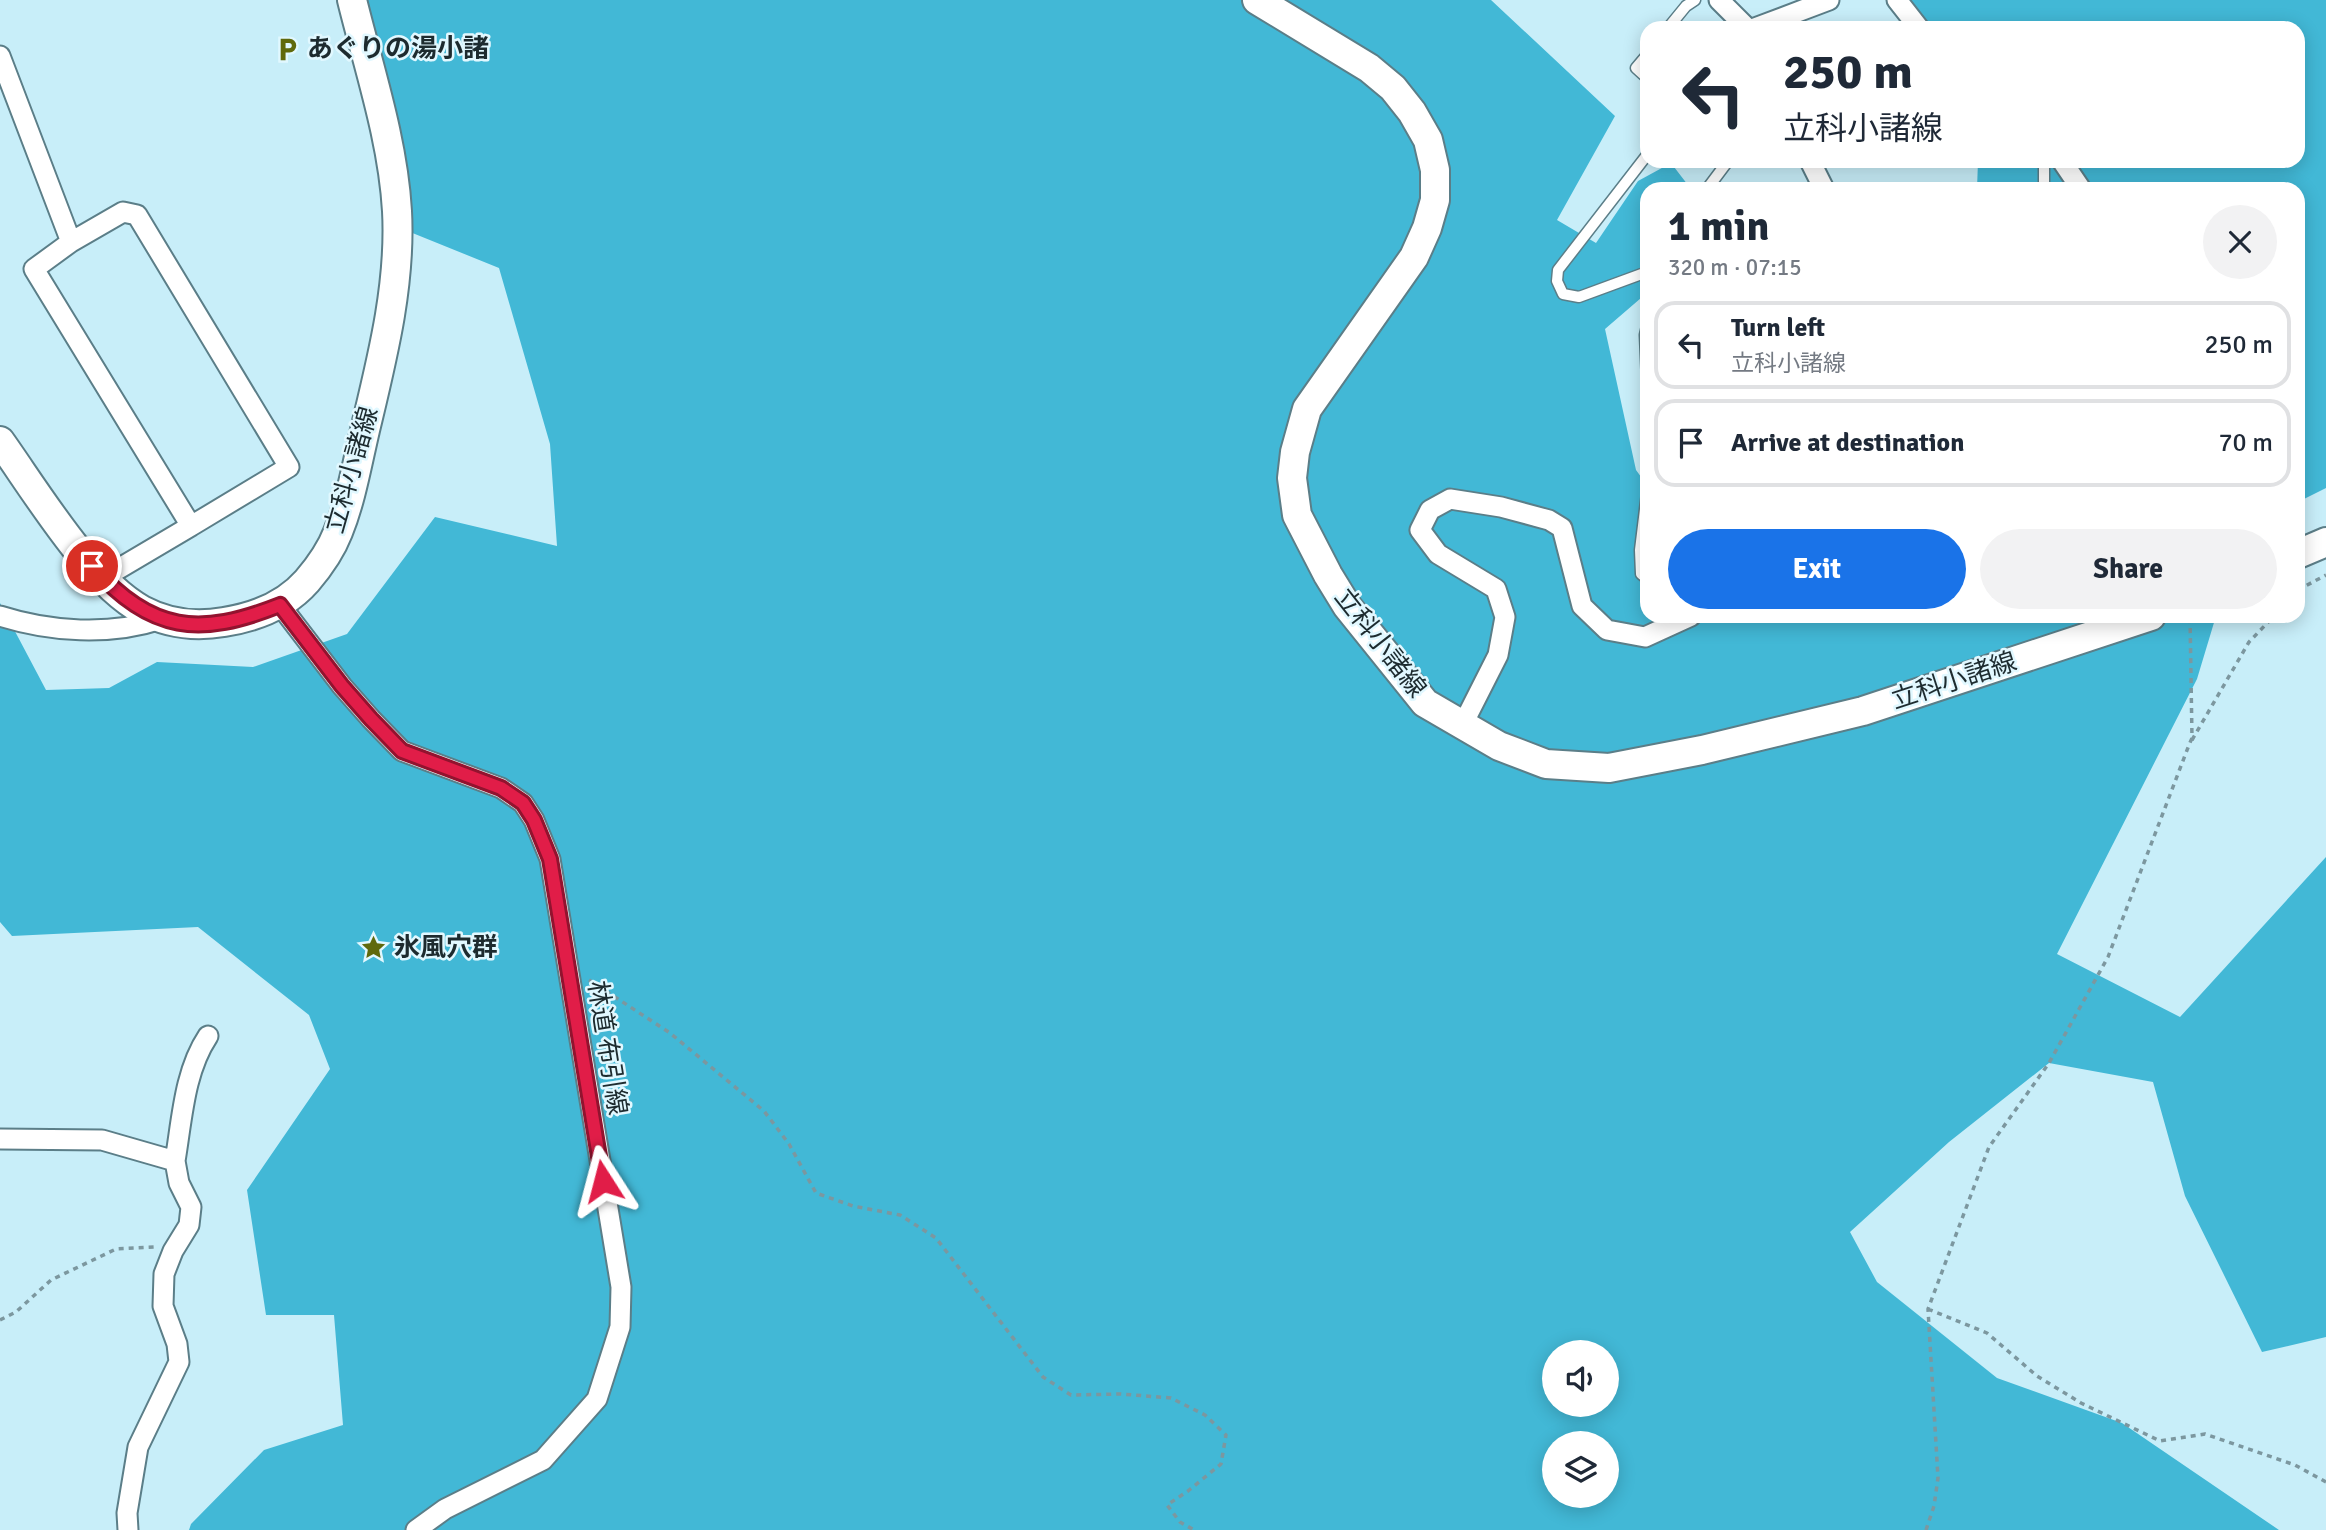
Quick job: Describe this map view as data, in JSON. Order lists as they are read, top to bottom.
{
  "streets": {
    "main road": ["立科小諸線"],
    "street": ["林道 布引線"]
  },
  "crossings": [
    ["立科小諸線", "林道 布引線"]
  ],
  "places": {
    "parking": ["あぐりの湯小諸"],
    "place": ["氷風穴群"]
  },
  "page": {
    "turn": ["250 m", "立科小諸線"],
    "heading": ["1 min", "320 m · 07:15"],
    "list": [
      {
        "name": "Turn left",
        "note": "立科小諸線",
        "value": "250 m"
      },
      {
        "name": "Arrive at destination",
        "value": "70 m"
      }
    ],
    "buttons": ["Exit", "Share"]
  }
}
